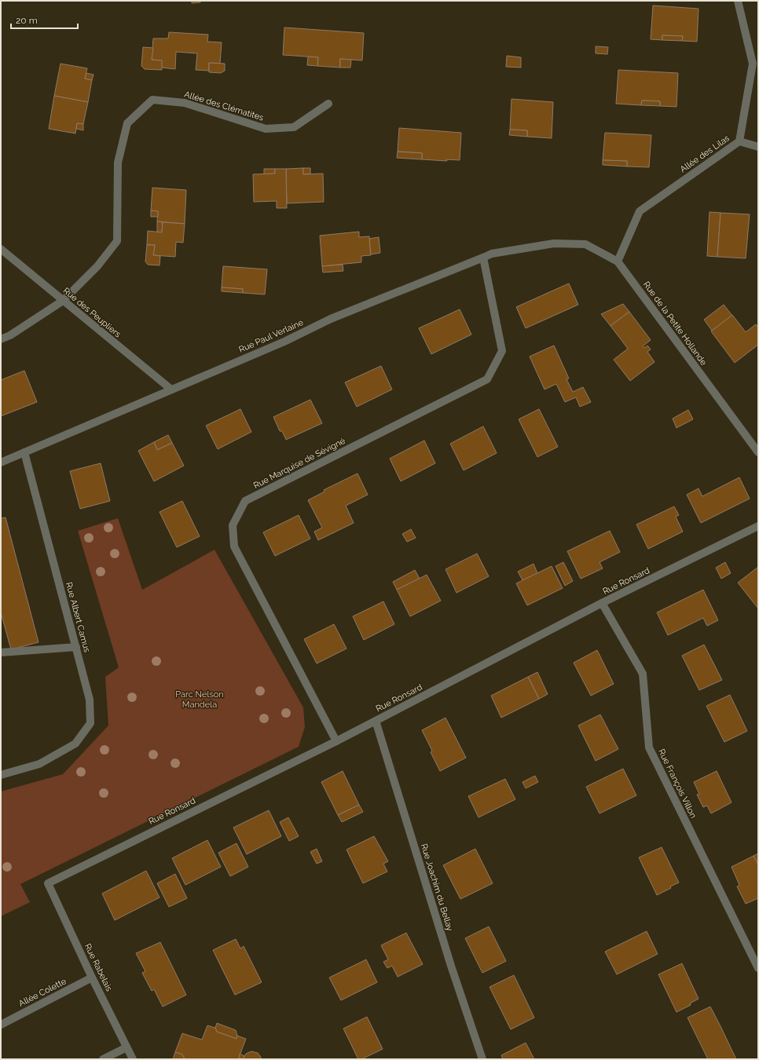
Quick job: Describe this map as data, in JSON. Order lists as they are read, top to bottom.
{
  "streets": {
    "street": [
      "Allée des Clématites",
      "Allée des Lilas",
      "Rue des Peupliers",
      "Rue de la Petite Hollande",
      "Rue Paul Verlaine",
      "Rue Marquise de Sévigné",
      "Rue Ronsard",
      "Rue Albert Camus",
      "Rue François Villon",
      "Rue Joachim du Bellay",
      "Rue Rabelais",
      "Allée Colette"
    ]
  },
  "crossings": [
    ["Allée des Clématites", "Rue des Peupliers"],
    ["Allée des Lilas", "Rue de la Petite Hollande"],
    ["Rue des Peupliers", "Rue Paul Verlaine"],
    ["Rue de la Petite Hollande", "Rue Paul Verlaine"],
    ["Rue Paul Verlaine", "Rue Marquise de Sévigné"],
    ["Rue Paul Verlaine", "Rue Albert Camus"],
    ["Rue Marquise de Sévigné", "Rue Ronsard"],
    ["Rue Ronsard", "Rue François Villon"],
    ["Rue Ronsard", "Rue Joachim du Bellay"],
    ["Rue Ronsard", "Rue Rabelais"],
    ["Rue Rabelais", "Allée Colette"]
  ],
  "parks": ["Parc Nelson Mandela"],
  "scale_bar": "20 m"
}
